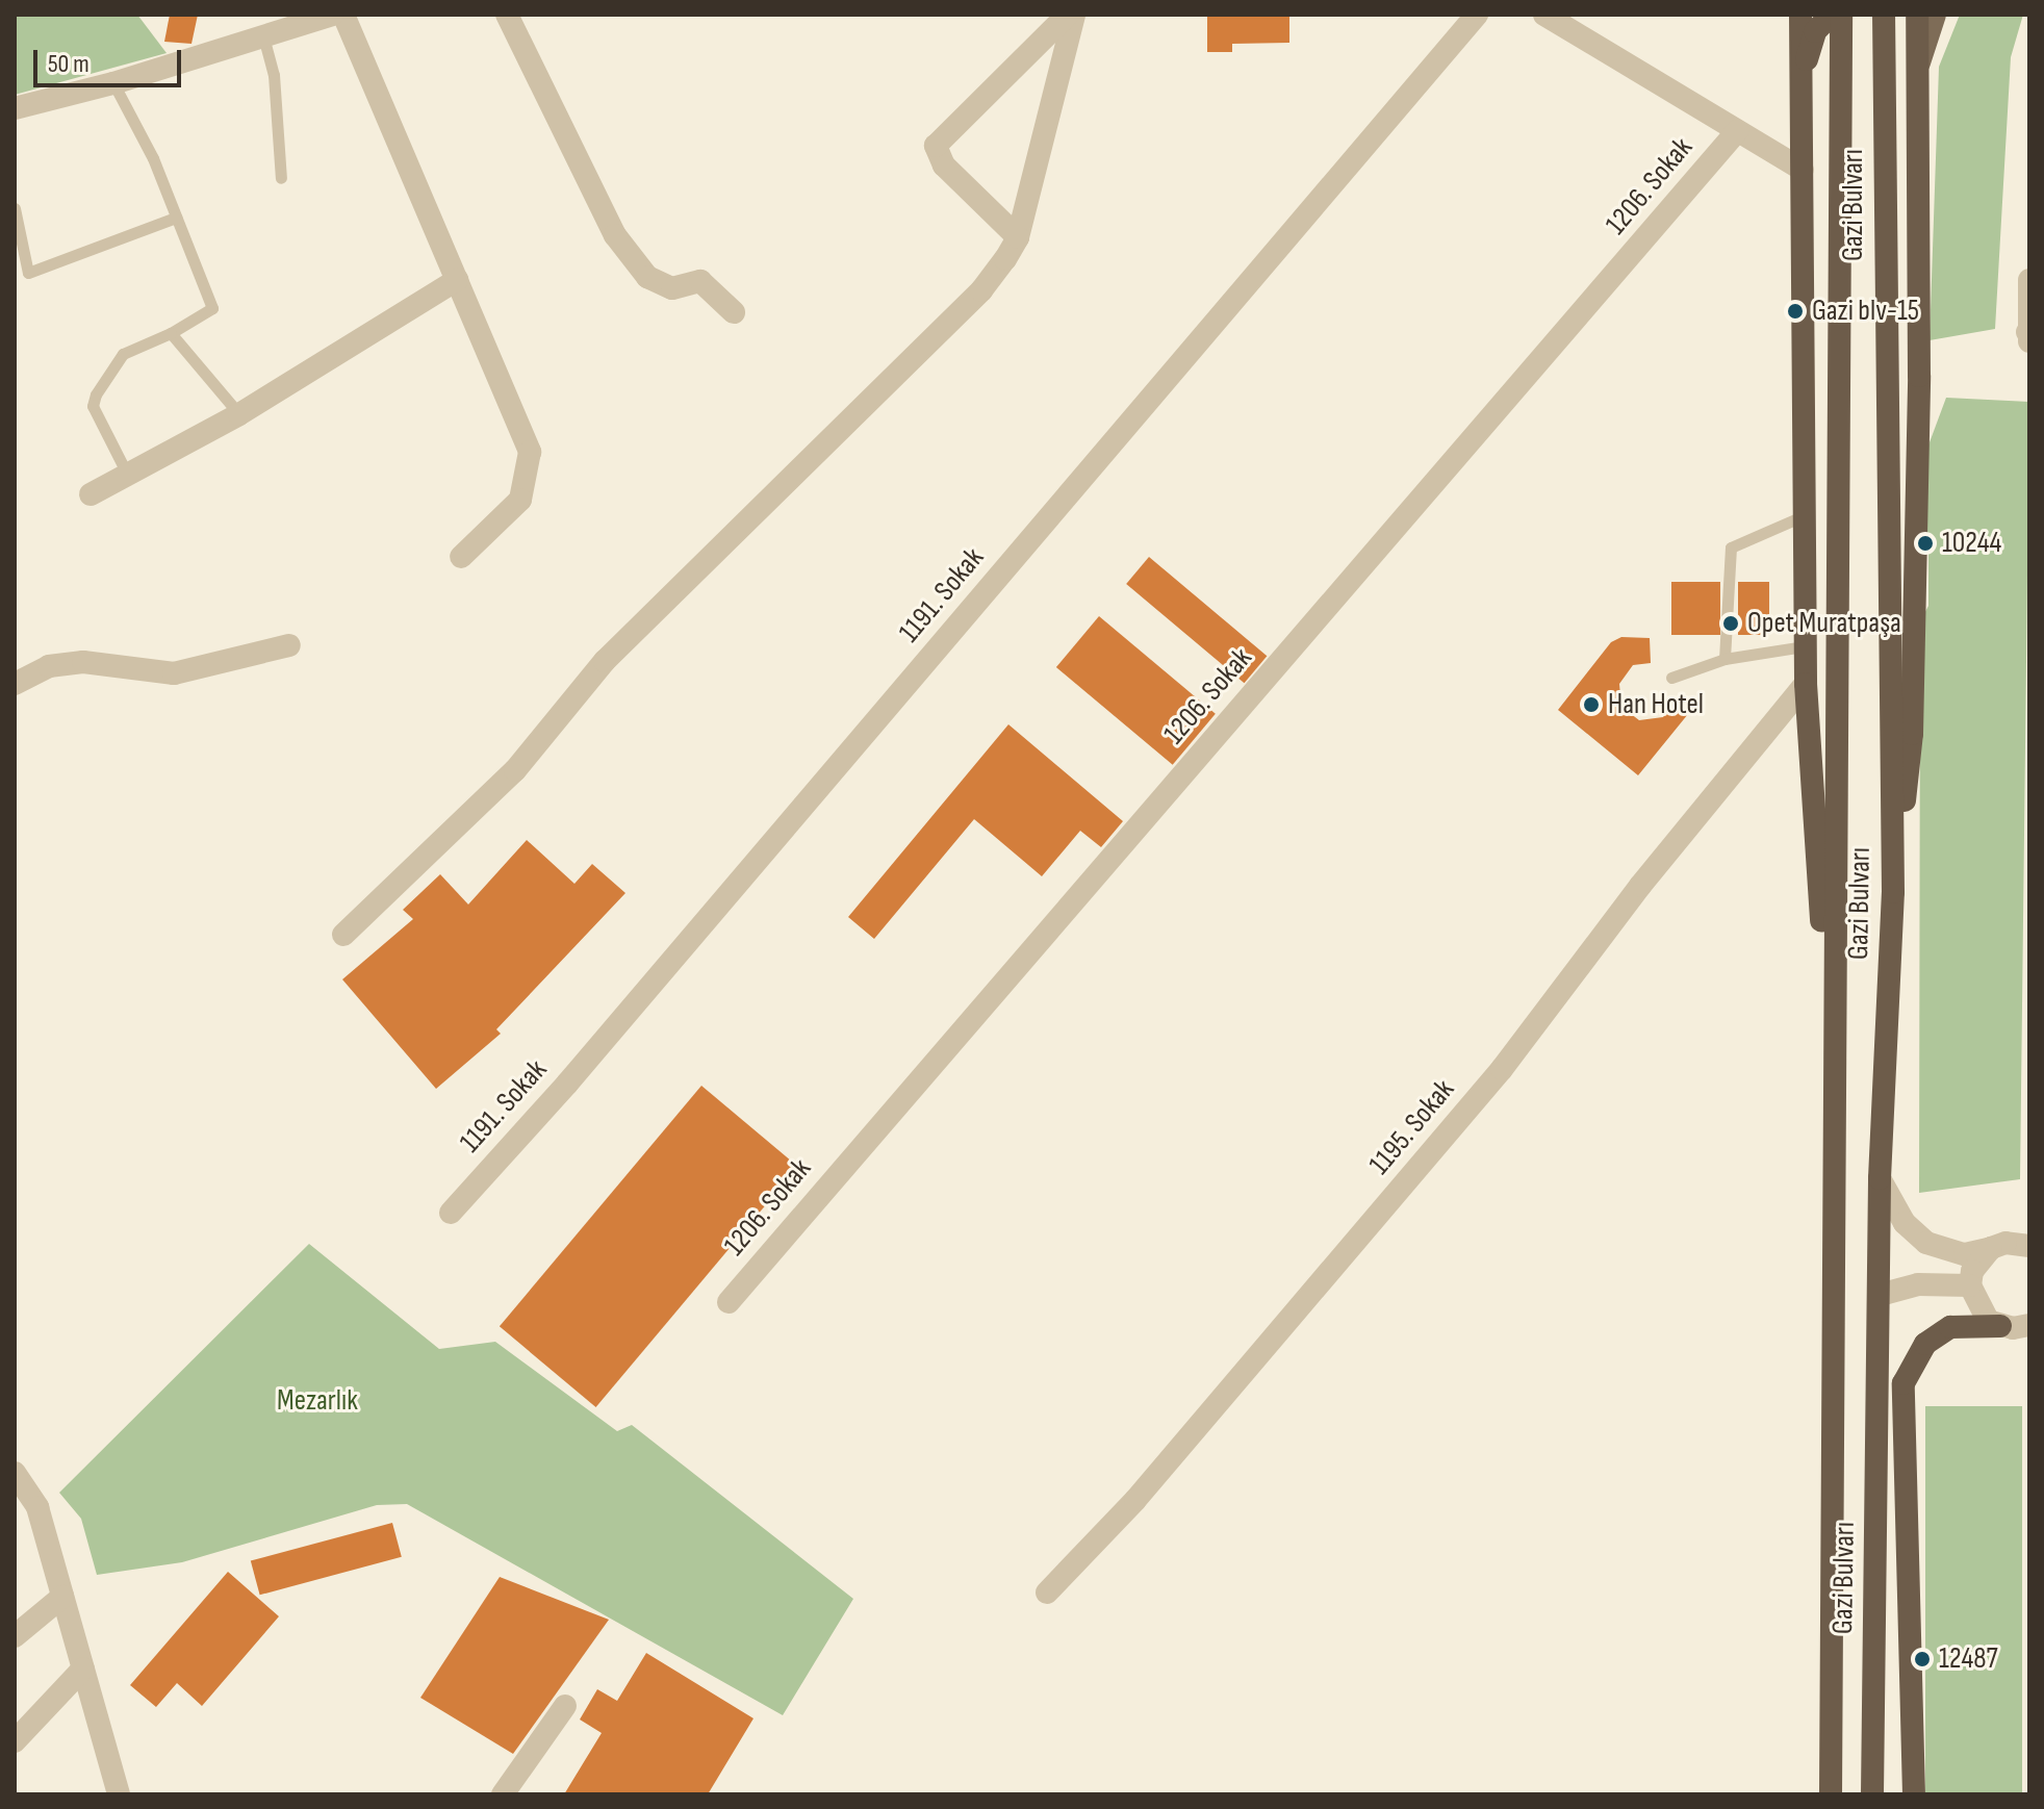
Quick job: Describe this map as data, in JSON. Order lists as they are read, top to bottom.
{
  "streets": {
    "highway": ["Gazi Bulvarı"],
    "street": ["1206. Sokak", "1191. Sokak", "1195. Sokak"]
  },
  "parks": ["Mezarlık"],
  "places": [
    "Gazi blv-15",
    "10244",
    "Opet Muratpaşa",
    "Han Hotel",
    "12487"
  ],
  "scale_bar": "50 m"
}
